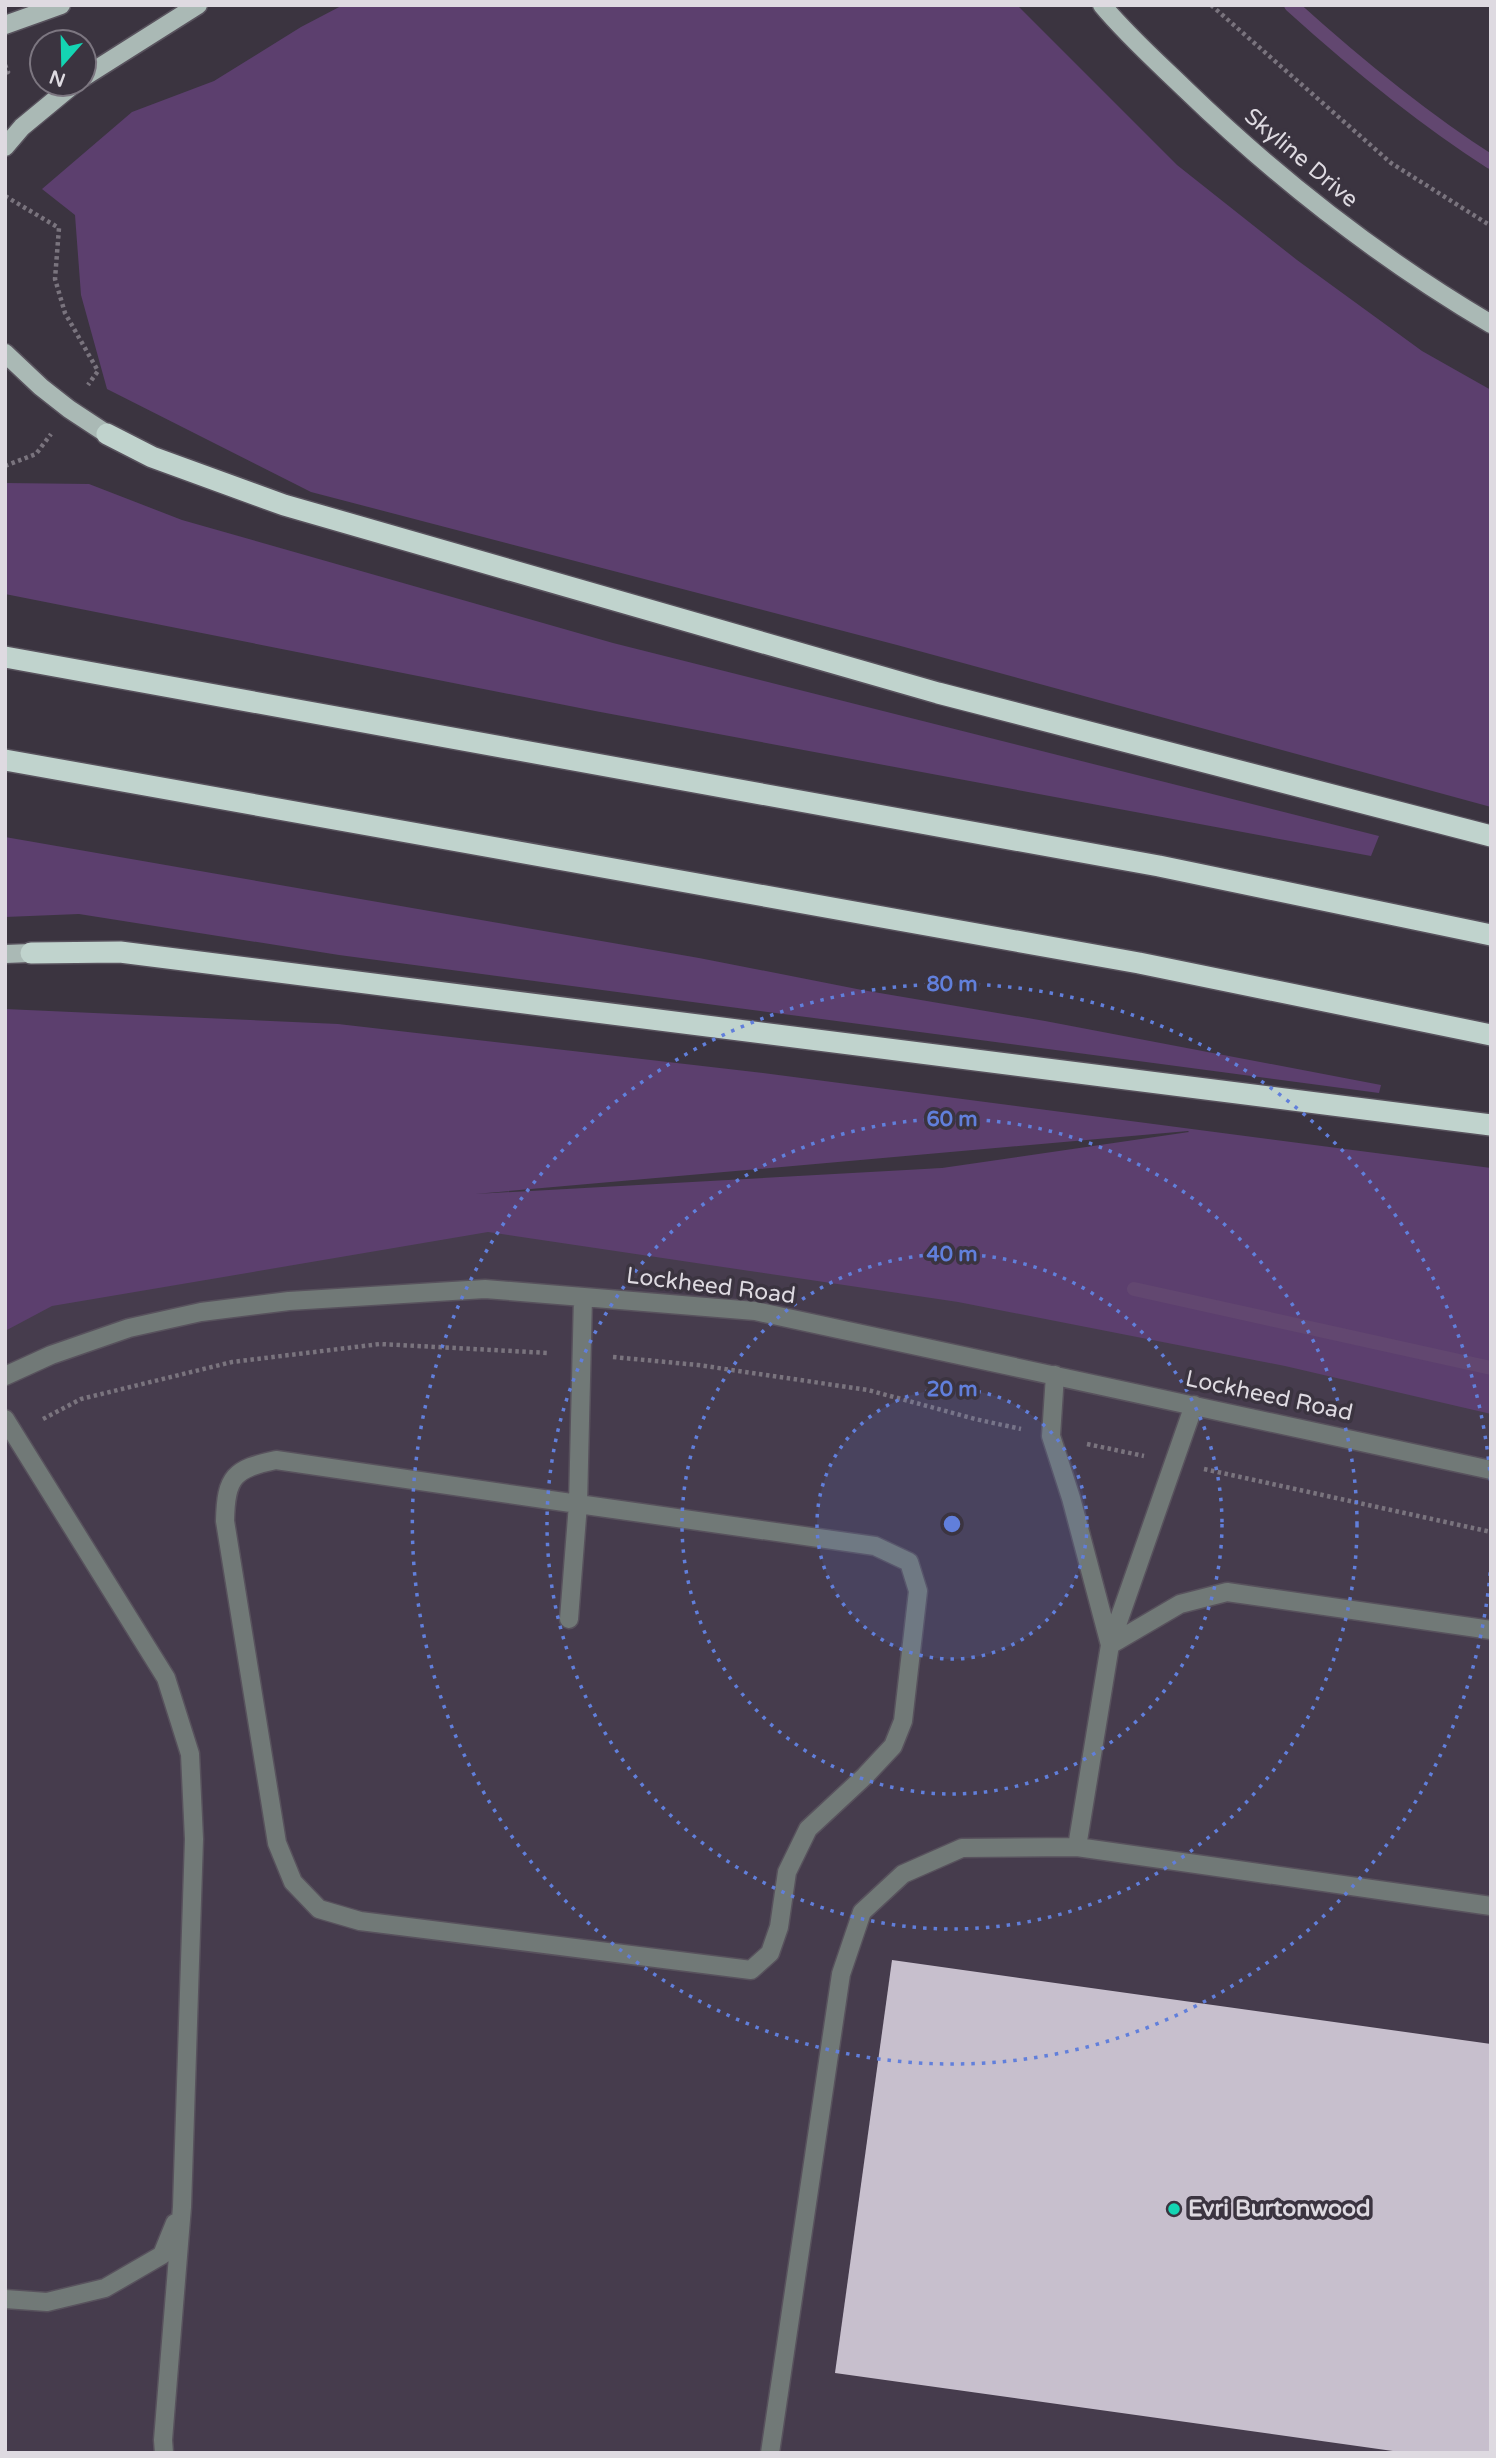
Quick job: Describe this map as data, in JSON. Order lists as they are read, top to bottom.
{
  "streets": {
    "main road": ["Skyline Drive"],
    "street": ["Lockheed Road"]
  },
  "places": ["Evri Burtonwood"],
  "north": "bottom",
  "rings": [
    "80 m",
    "60 m",
    "40 m",
    "20 m"
  ]
}
